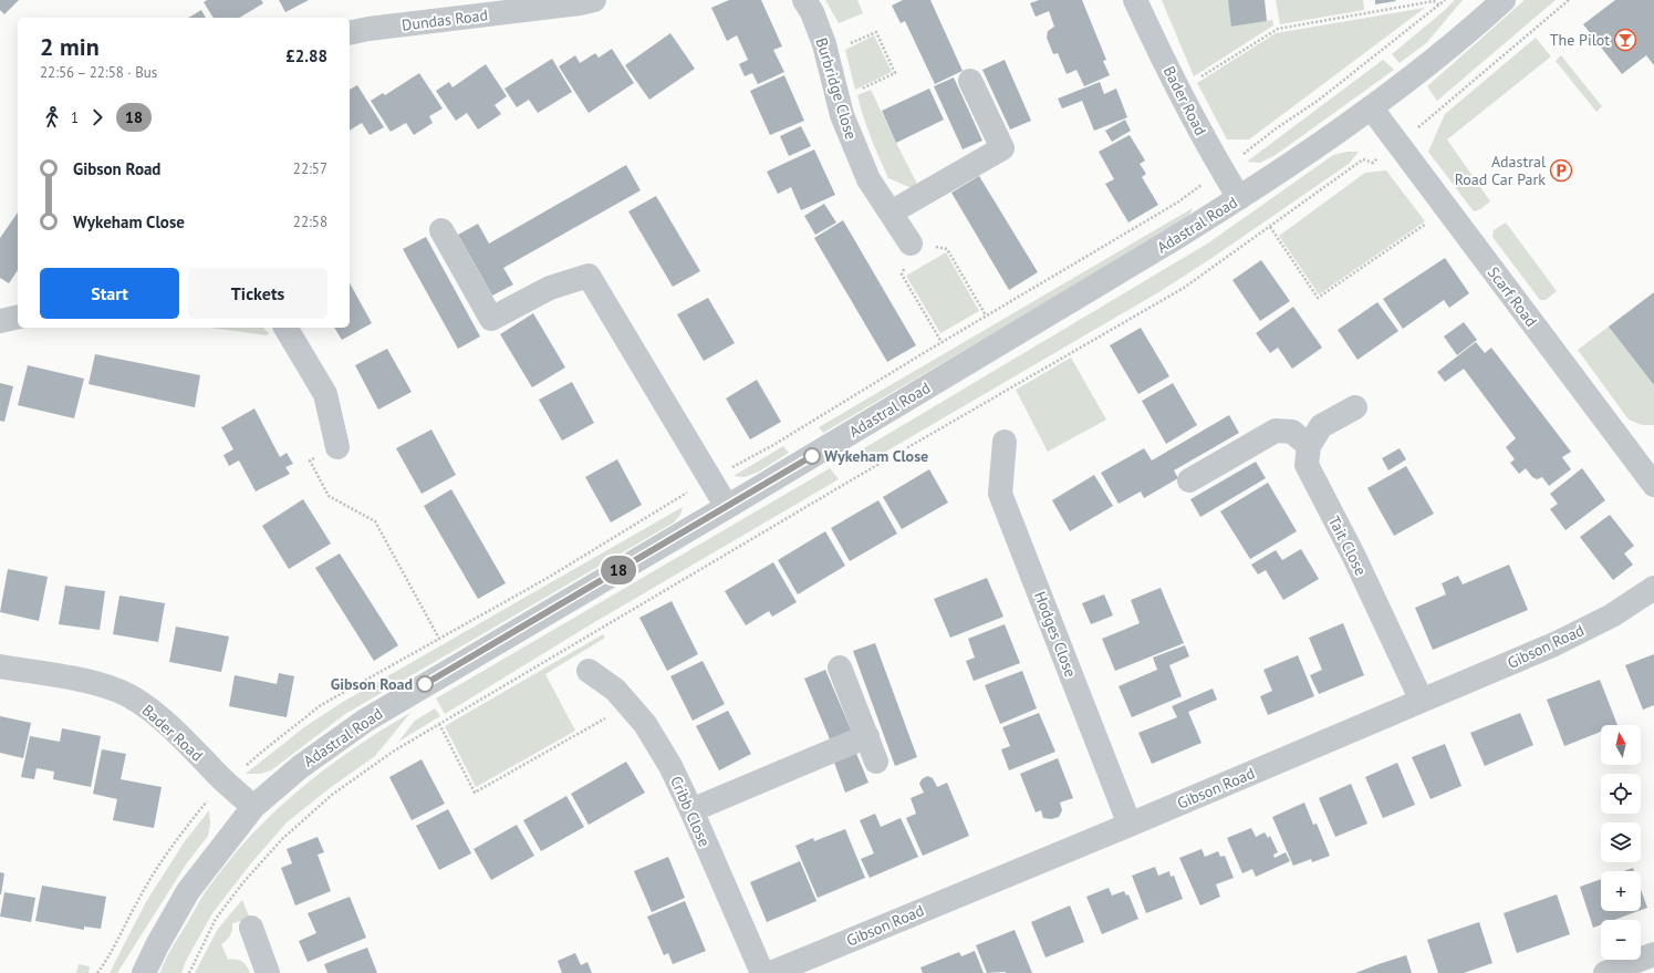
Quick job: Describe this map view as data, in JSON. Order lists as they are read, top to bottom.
{
  "streets": {
    "street": [
      "Dundas Road",
      "Burbridge Close",
      "Bader Road",
      "Adastral Road",
      "Scarf Road",
      "Tait Close",
      "Hodges Close",
      "Gibson Road",
      "Cribb Close"
    ]
  },
  "crossings": [
    ["Bader Road", "Adastral Road"],
    ["Adastral Road", "Scarf Road"],
    ["Tait Close", "Gibson Road"],
    ["Hodges Close", "Gibson Road"]
  ],
  "places": {
    "bar": ["The Pilot"],
    "parking": ["Adastral Road Car Park"],
    "other": ["Wykeham Close", "Gibson Road"]
  },
  "lines": ["bus line 18"],
  "north": "top",
  "page": {
    "on_map": "18",
    "heading": ["2 min", "22:56 – 22:58 · Bus", "£2.88"],
    "legs": ["1", "18"],
    "list": [
      {
        "name": "Gibson Road",
        "value": "22:57"
      },
      {
        "name": "Wykeham Close",
        "value": "22:58"
      }
    ],
    "buttons": ["Start", "Tickets"],
    "map_buttons": ["+", "−"]
  }
}
